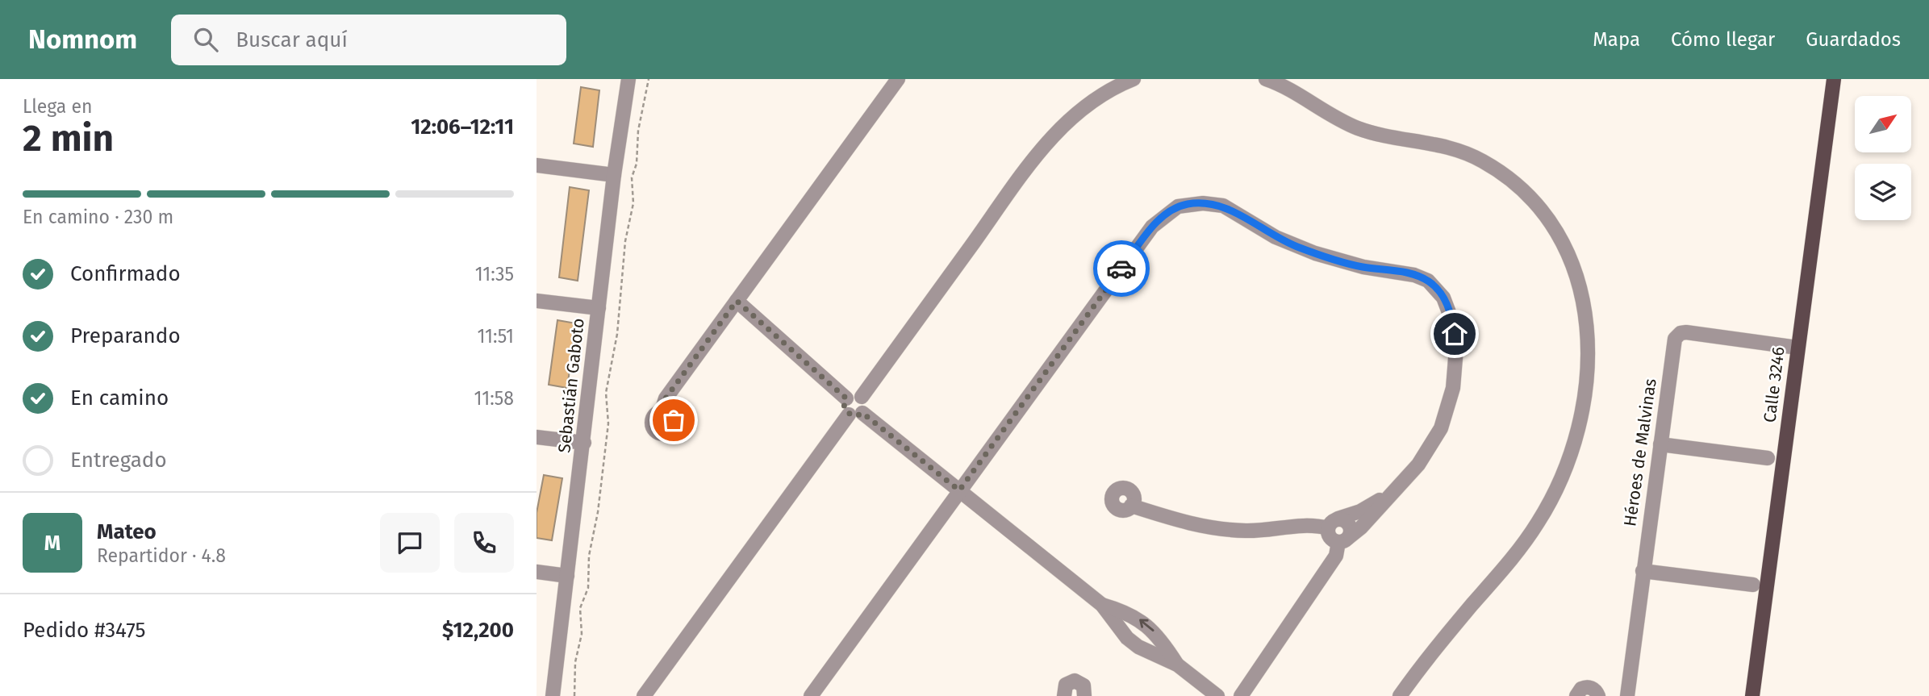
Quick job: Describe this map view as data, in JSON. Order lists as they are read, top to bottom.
{
  "streets": {
    "main road": ["Calle 3246"],
    "street": ["Sebastián Gaboto", "Héroes de Malvinas"]
  },
  "crossings": [
    ["Calle 3246", "Héroes de Malvinas"]
  ],
  "north": "top right",
  "page": {
    "header": "Nomnom",
    "search": "Buscar aquí",
    "nav": ["Mapa", "Cómo llegar", "Guardados"],
    "heading": ["2 min", "Llega en", "12:06–12:11"],
    "panel": [
      "Mateo",
      "Repartidor · 4.8",
      "Pedido #3475",
      "$12,200"
    ],
    "bar": "En camino · 230 m",
    "list": [
      ["Confirmado", "11:35"],
      ["Preparando", "11:51"],
      ["En camino", "11:58"],
      "Entregado"
    ],
    "round": "M"
  }
}
